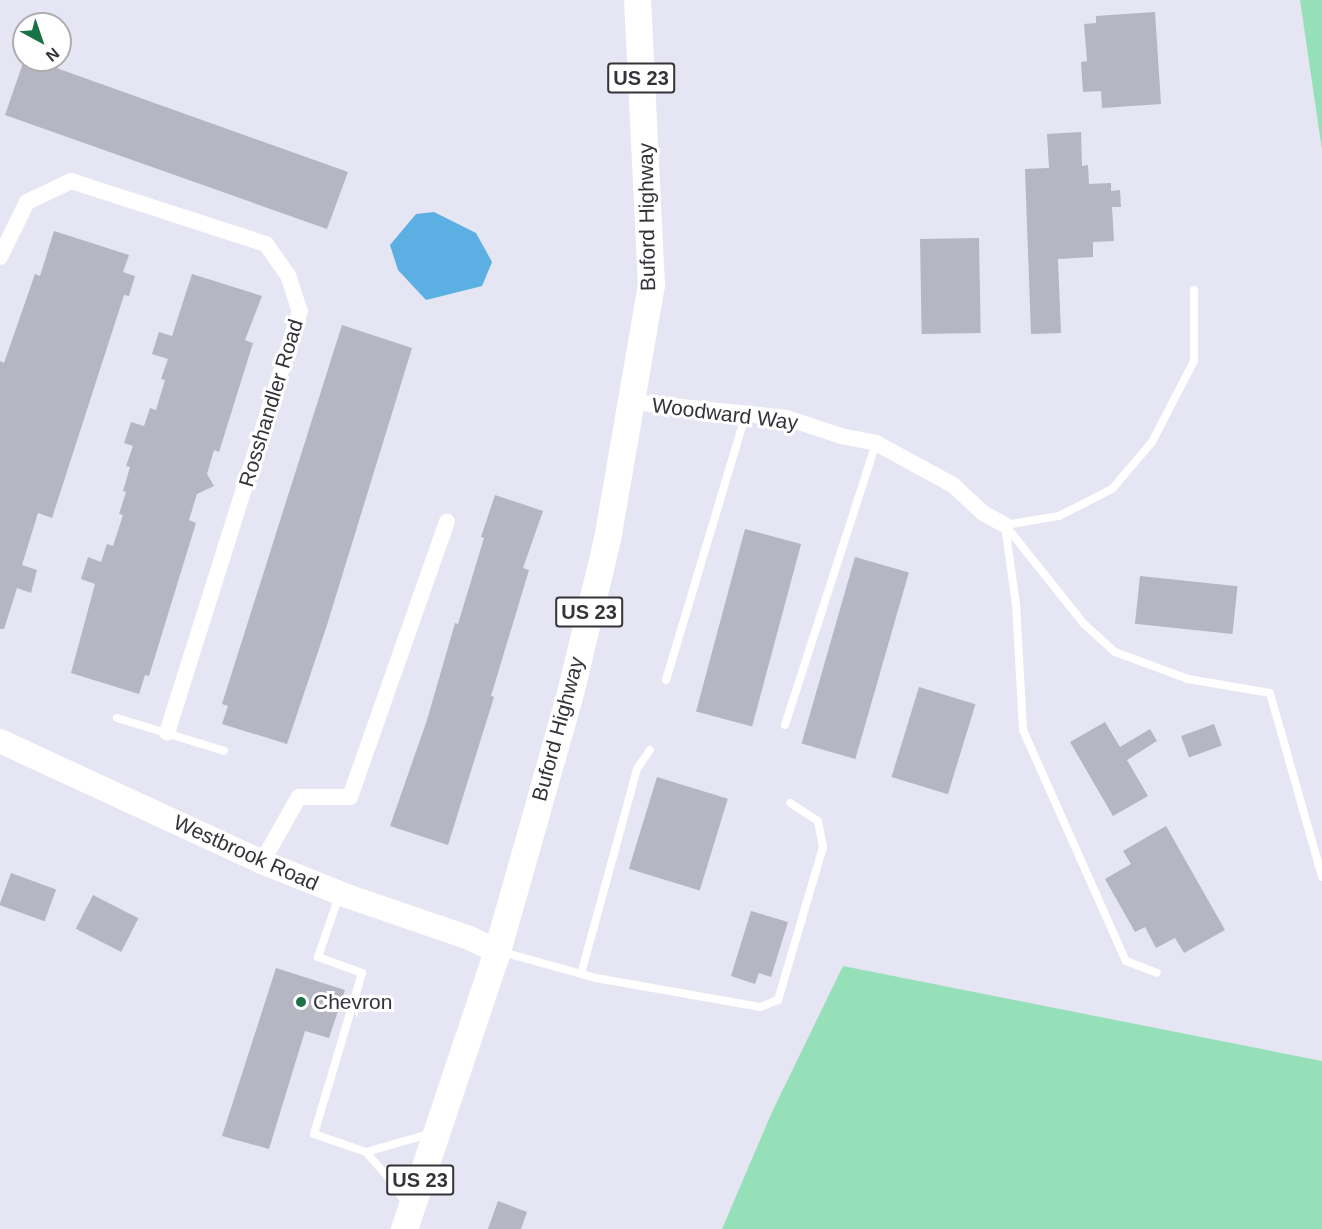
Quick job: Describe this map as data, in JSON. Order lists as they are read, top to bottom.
{
  "streets": {
    "main road": ["US 23", "Buford Highway"],
    "street": ["Rosshandler Road", "Woodward Way", "Westbrook Road"]
  },
  "crossings": [
    ["Buford Highway", "Woodward Way"],
    ["Buford Highway", "Westbrook Road"]
  ],
  "places": ["Chevron"],
  "north": "bottom right"
}
